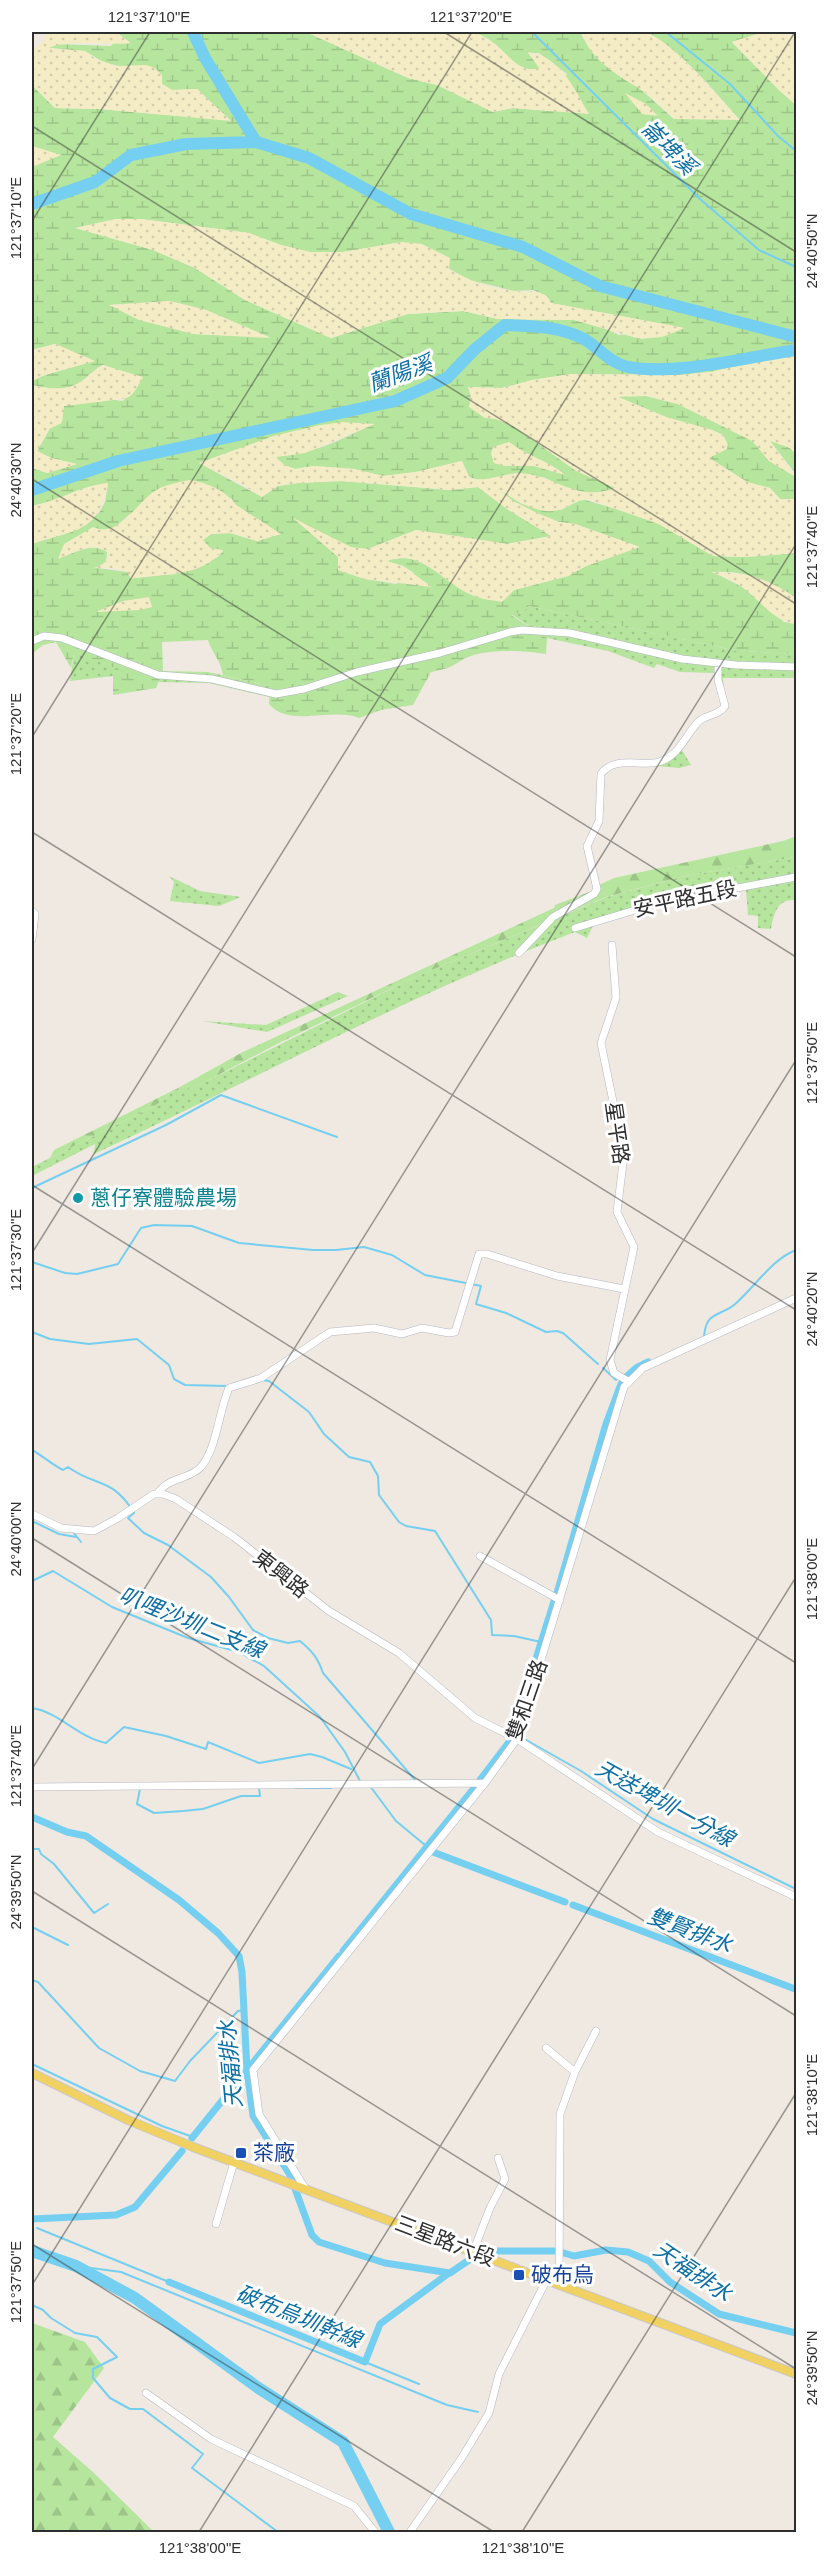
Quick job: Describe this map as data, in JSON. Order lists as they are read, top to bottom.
{
  "streets": {
    "main road": ["三星路六段"],
    "street": [
      "安平路五段",
      "星平路",
      "東興路",
      "雙和三路"
    ]
  },
  "crossings": [
    ["星平路", "雙和三路"],
    ["東興路", "雙和三路"],
    ["雙和三路", "三星路六段"]
  ],
  "water": [
    "崙埤溪",
    "蘭陽溪",
    "叭哩沙圳二支線",
    "天送埤圳一分線",
    "雙賢排水",
    "天福排水",
    "破布烏圳幹線"
  ],
  "places": {
    "other": ["蔥仔寮體驗農場"],
    "transit": ["茶廠", "破布烏"]
  },
  "coordinates": [
    "121°37'10\"E",
    "121°37'20\"E",
    "24°40'50\"N",
    "24°40'30\"N",
    "121°37'40\"E",
    "121°37'50\"E",
    "121°37'30\"E",
    "24°40'20\"N",
    "24°40'00\"N",
    "121°38'00\"E",
    "24°39'50\"N",
    "121°38'10\"E"
  ]
}
